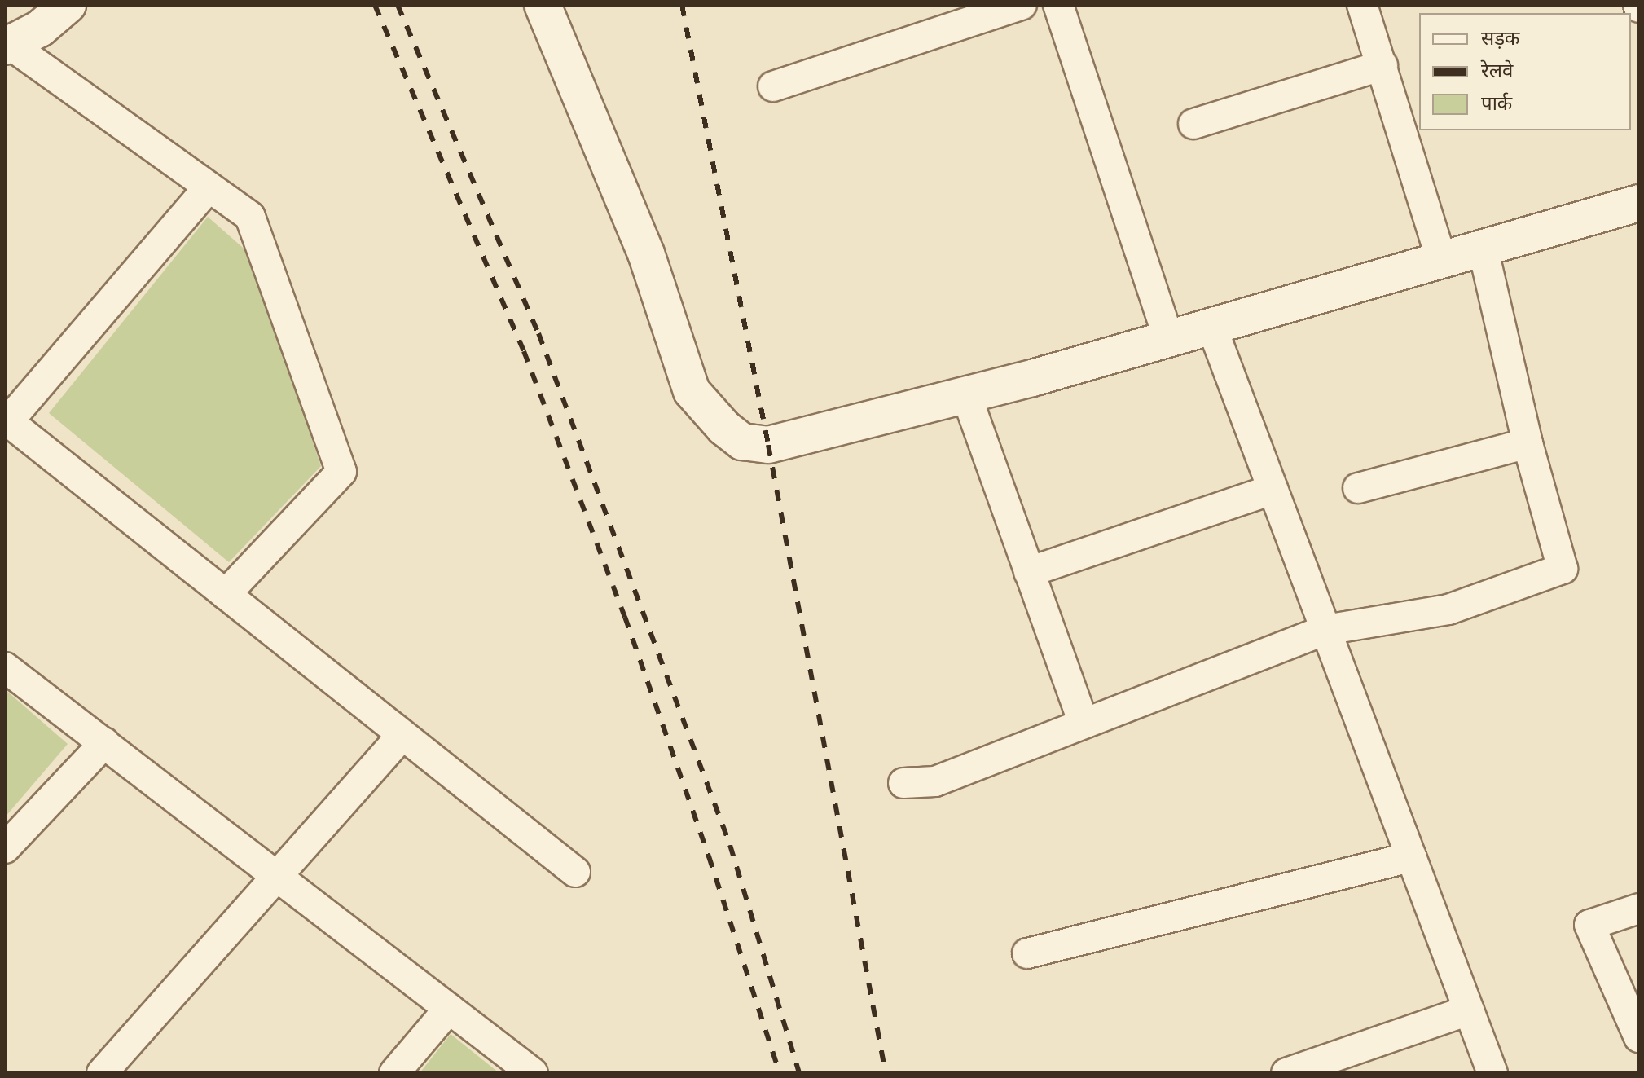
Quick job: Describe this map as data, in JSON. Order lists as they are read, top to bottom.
{
  "legend": ["सड़क", "रेलवे", "पार्क"]
}
